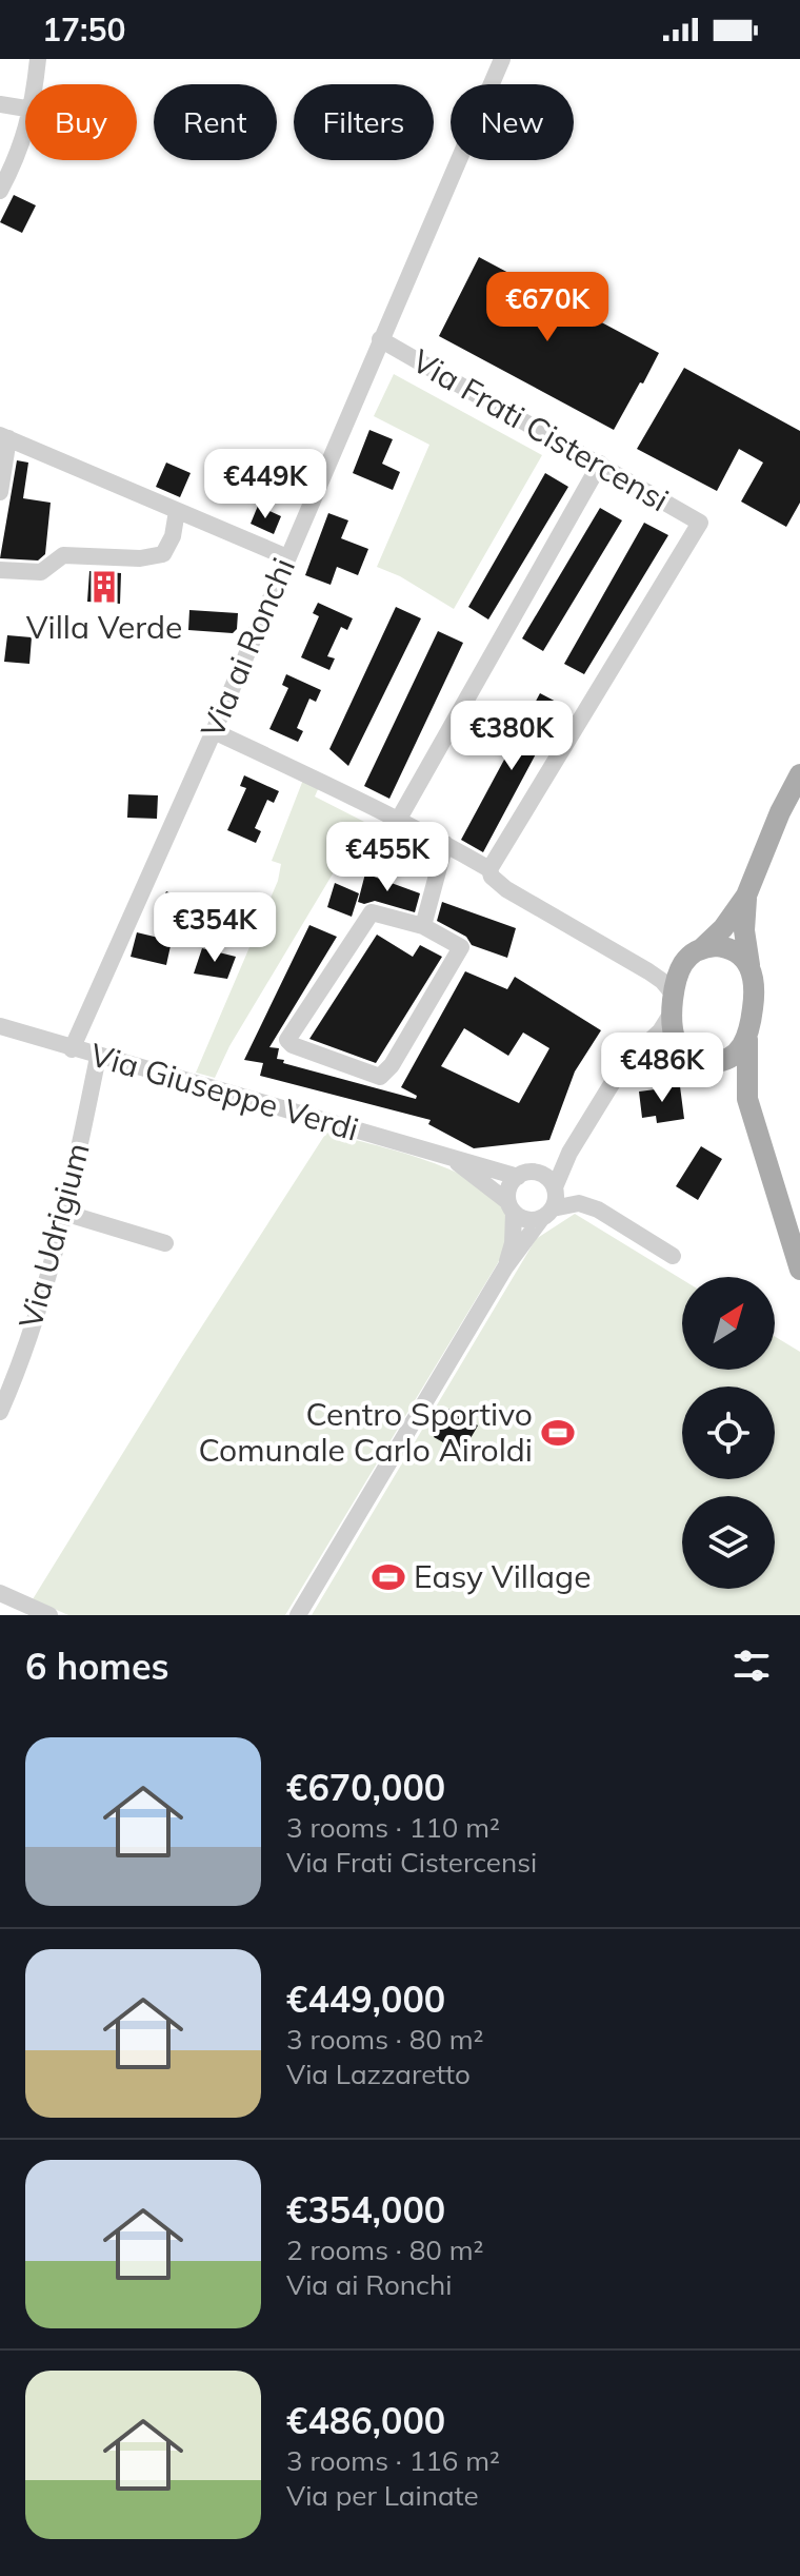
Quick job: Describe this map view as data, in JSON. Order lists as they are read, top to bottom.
{
  "streets": {
    "street": [
      "Via Frati Cistercensi",
      "Via ai Ronchi",
      "Via Giuseppe Verdi",
      "Via Udrigium"
    ]
  },
  "crossings": [
    ["Via Frati Cistercensi", "Via ai Ronchi"],
    ["Via ai Ronchi", "Via Giuseppe Verdi"],
    ["Via Giuseppe Verdi", "Via Udrigium"]
  ],
  "places": {
    "building": ["Villa Verde"],
    "sports": ["Centro Sportivo Comunale Carlo Airoldi", "Easy Village"]
  },
  "north": "top right",
  "page": {
    "status": "17:50",
    "chip": [
      "Buy",
      "Rent",
      "Filters",
      "New"
    ],
    "price": [
      "€670K",
      "€449K",
      "€380K",
      "€455K",
      "€354K",
      "€486K"
    ],
    "heading": "6 homes",
    "list": [
      {
        "name": "€670,000",
        "note": "3 rooms · 110 m² · Via Frati Cistercensi"
      },
      {
        "name": "€449,000",
        "note": "3 rooms · 80 m² · Via Lazzaretto"
      },
      {
        "name": "€354,000",
        "note": "2 rooms · 80 m² · Via ai Ronchi"
      },
      {
        "name": "€486,000",
        "note": "3 rooms · 116 m² · Via per Lainate"
      }
    ]
  }
}
